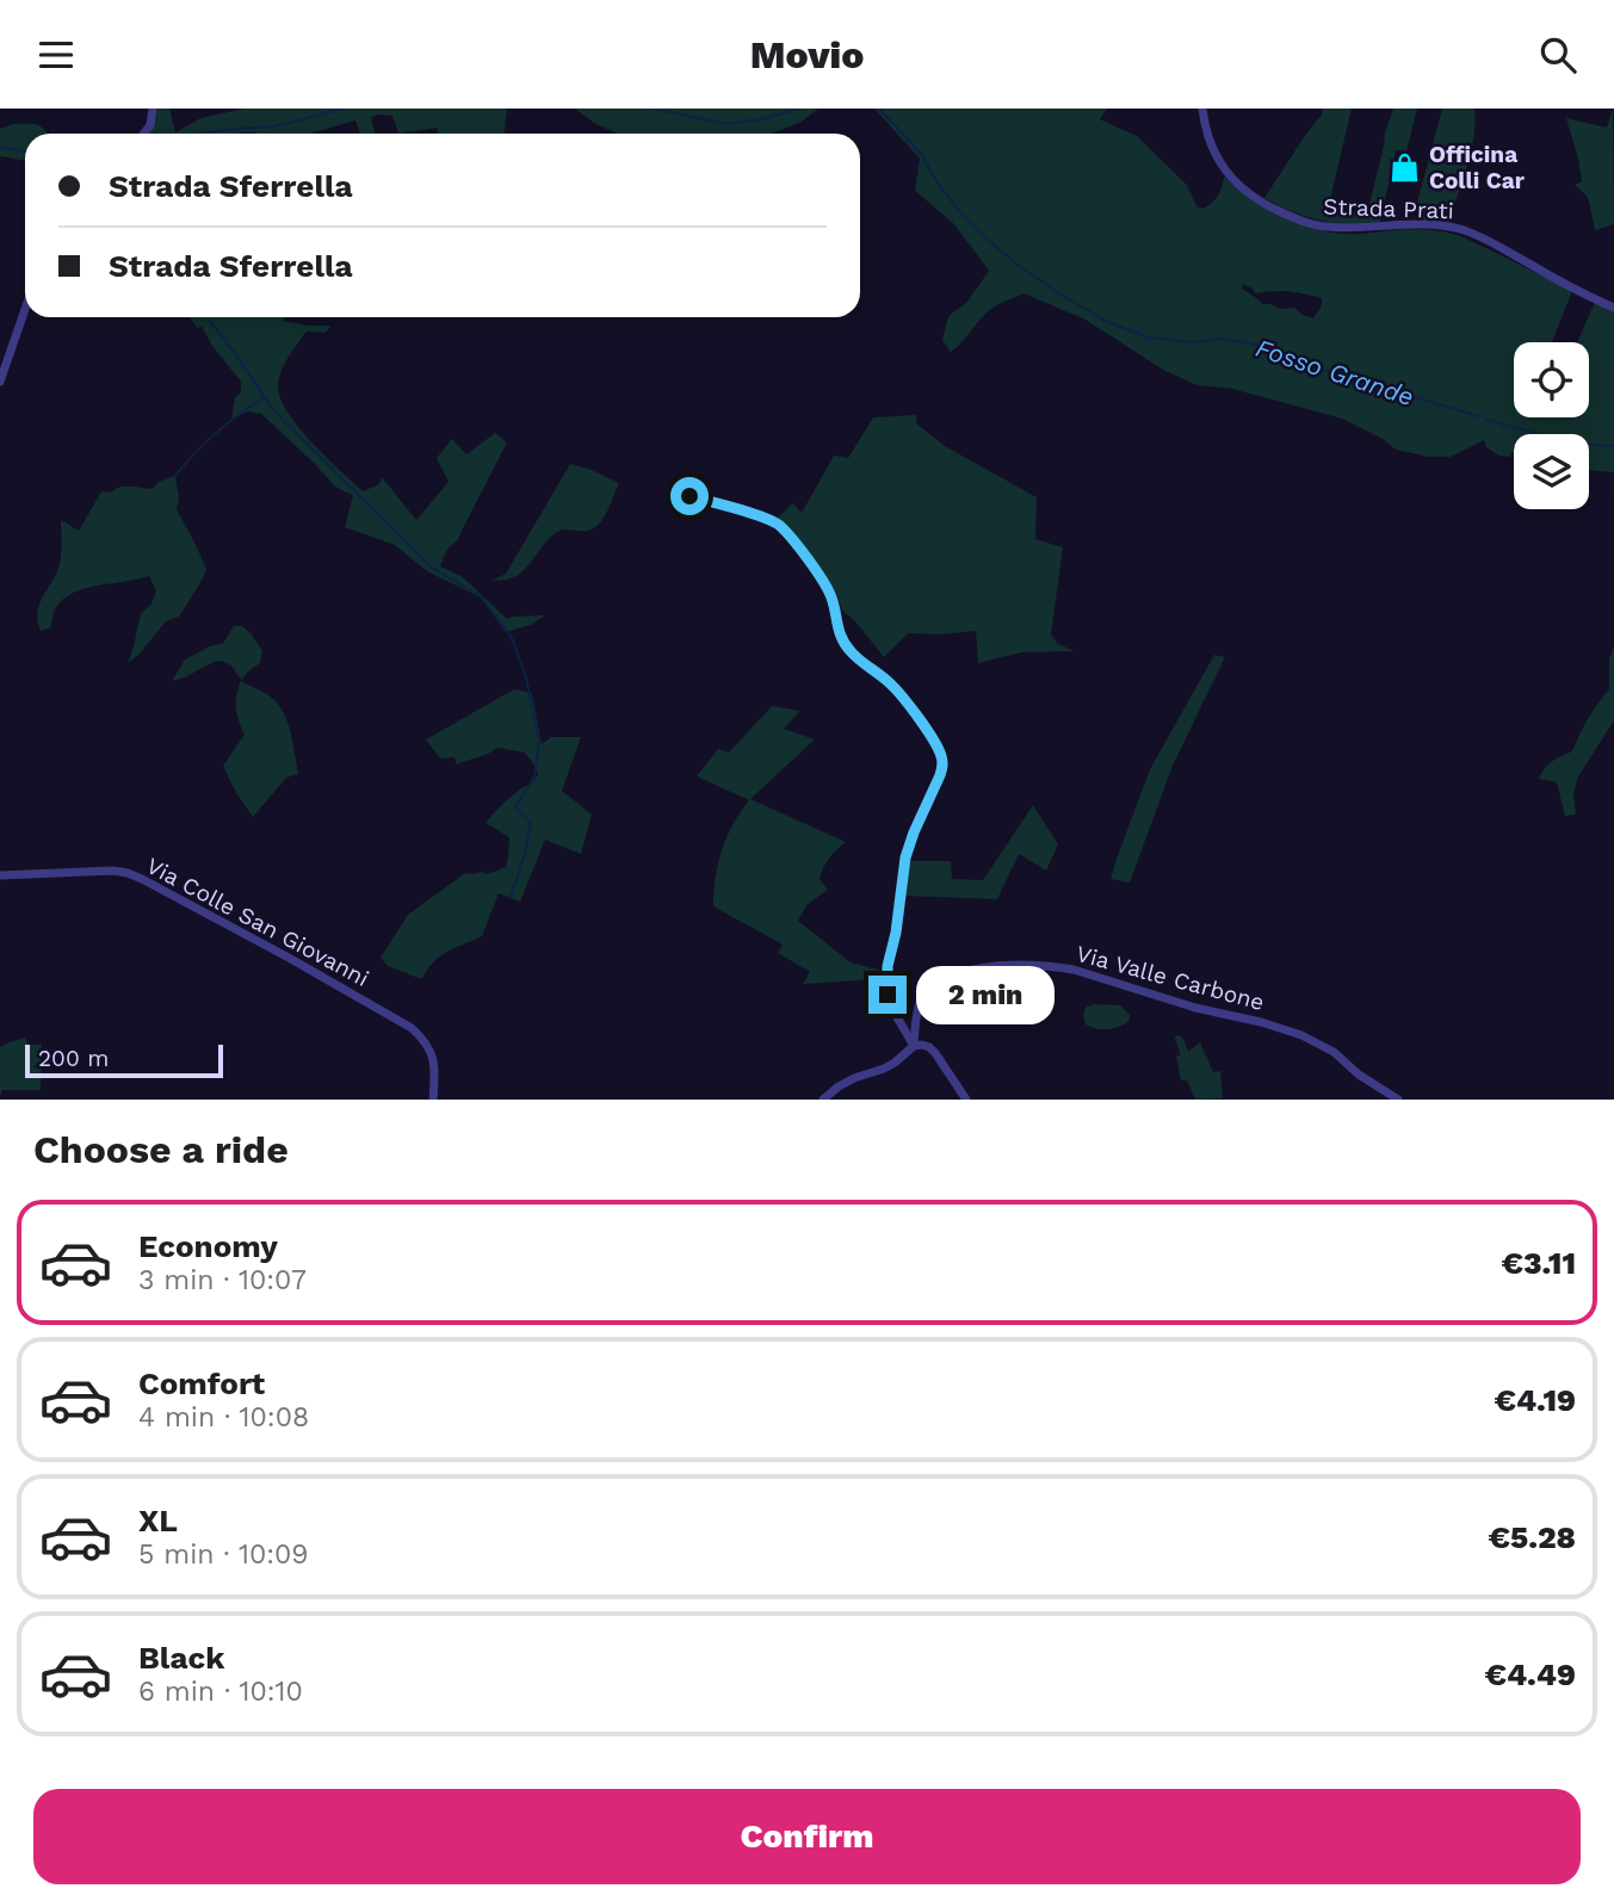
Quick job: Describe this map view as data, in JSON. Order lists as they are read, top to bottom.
{
  "streets": {
    "street": ["Strada Prati", "Via Colle San Giovanni", "Via Valle Carbone"]
  },
  "water": ["Fosso Grande"],
  "places": {
    "shop": ["Officina Colli Car"]
  },
  "scale_bar": "200 m",
  "page": {
    "header": "Movio",
    "banner": ["Strada Sferrella", "Strada Sferrella"],
    "bubble": "2 min",
    "scale": "200 m",
    "heading": "Choose a ride",
    "list": [
      {
        "name": "Economy",
        "note": "3 min · 10:07",
        "value": "€3.11"
      },
      {
        "name": "Comfort",
        "note": "4 min · 10:08",
        "value": "€4.19"
      },
      {
        "name": "XL",
        "note": "5 min · 10:09",
        "value": "€5.28"
      },
      {
        "name": "Black",
        "note": "6 min · 10:10",
        "value": "€4.49"
      }
    ],
    "buttons": "Confirm"
  }
}
